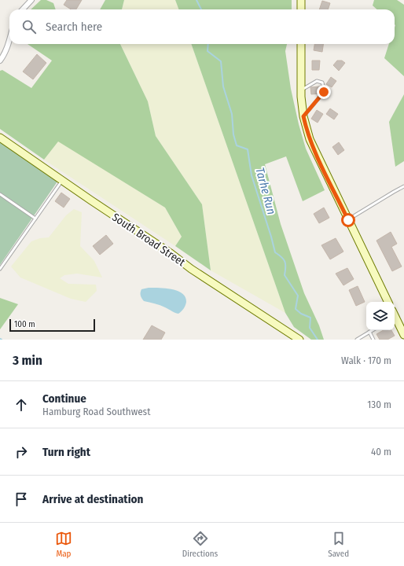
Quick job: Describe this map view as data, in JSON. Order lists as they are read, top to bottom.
{
  "streets": {
    "street": ["South Broad Street"]
  },
  "water": ["Tarhe Run"],
  "scale_bar": "100 m",
  "page": {
    "search": "Search here",
    "scale": "100 m",
    "heading": ["3 min", "Walk · 170 m"],
    "list": [
      ["Continue", "Hamburg Road Southwest", "130 m"],
      ["Turn right", "40 m"],
      "Arrive at destination"
    ],
    "nav": ["Map", "Directions", "Saved"]
  }
}
